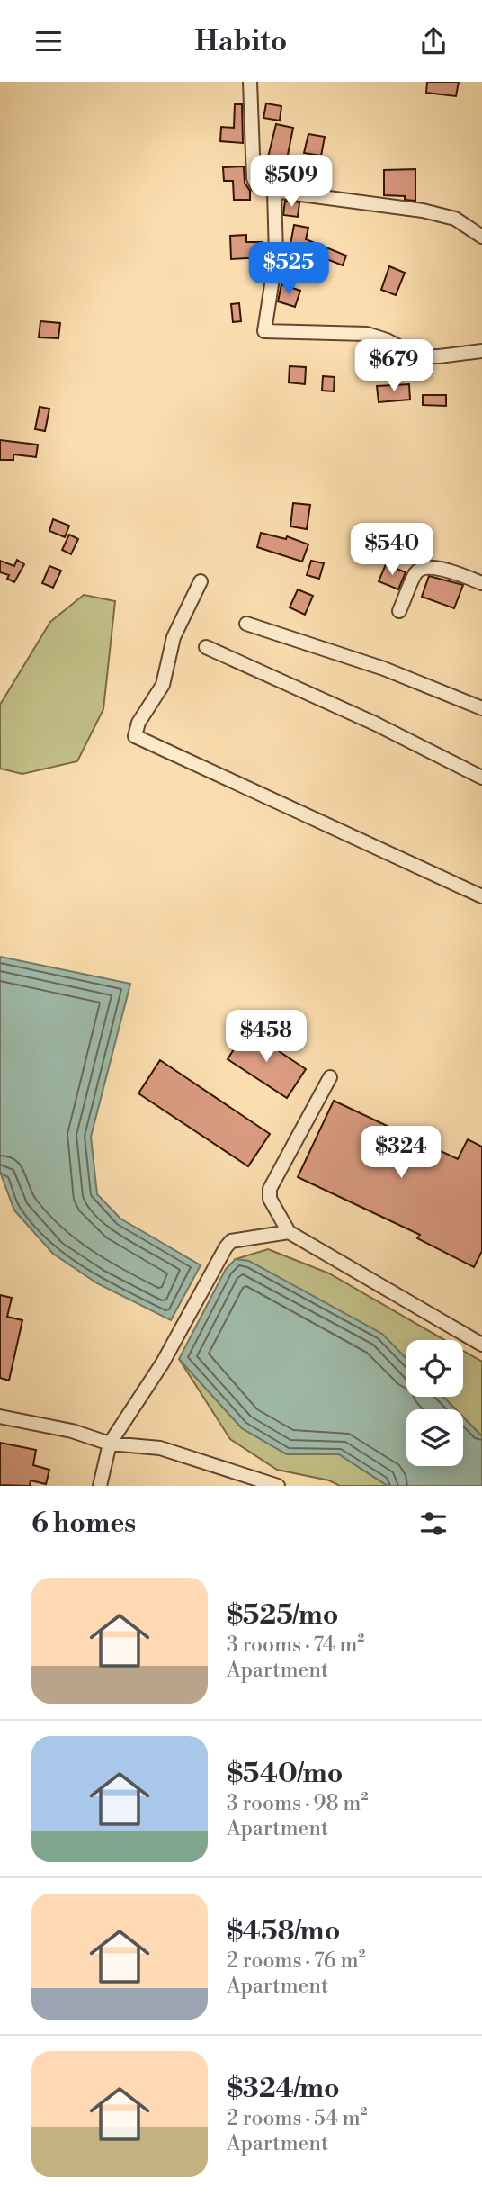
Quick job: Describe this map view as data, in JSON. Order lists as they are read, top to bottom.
{
  "page": {
    "header": "Habito",
    "price": [
      "$509",
      "$525",
      "$679",
      "$540",
      "$458",
      "$324"
    ],
    "heading": "6 homes",
    "list": [
      {
        "name": "$525/mo",
        "note": "3 rooms · 74 m² · Apartment"
      },
      {
        "name": "$540/mo",
        "note": "3 rooms · 98 m² · Apartment"
      },
      {
        "name": "$458/mo",
        "note": "2 rooms · 76 m² · Apartment"
      },
      {
        "name": "$324/mo",
        "note": "2 rooms · 54 m² · Apartment"
      }
    ]
  }
}
